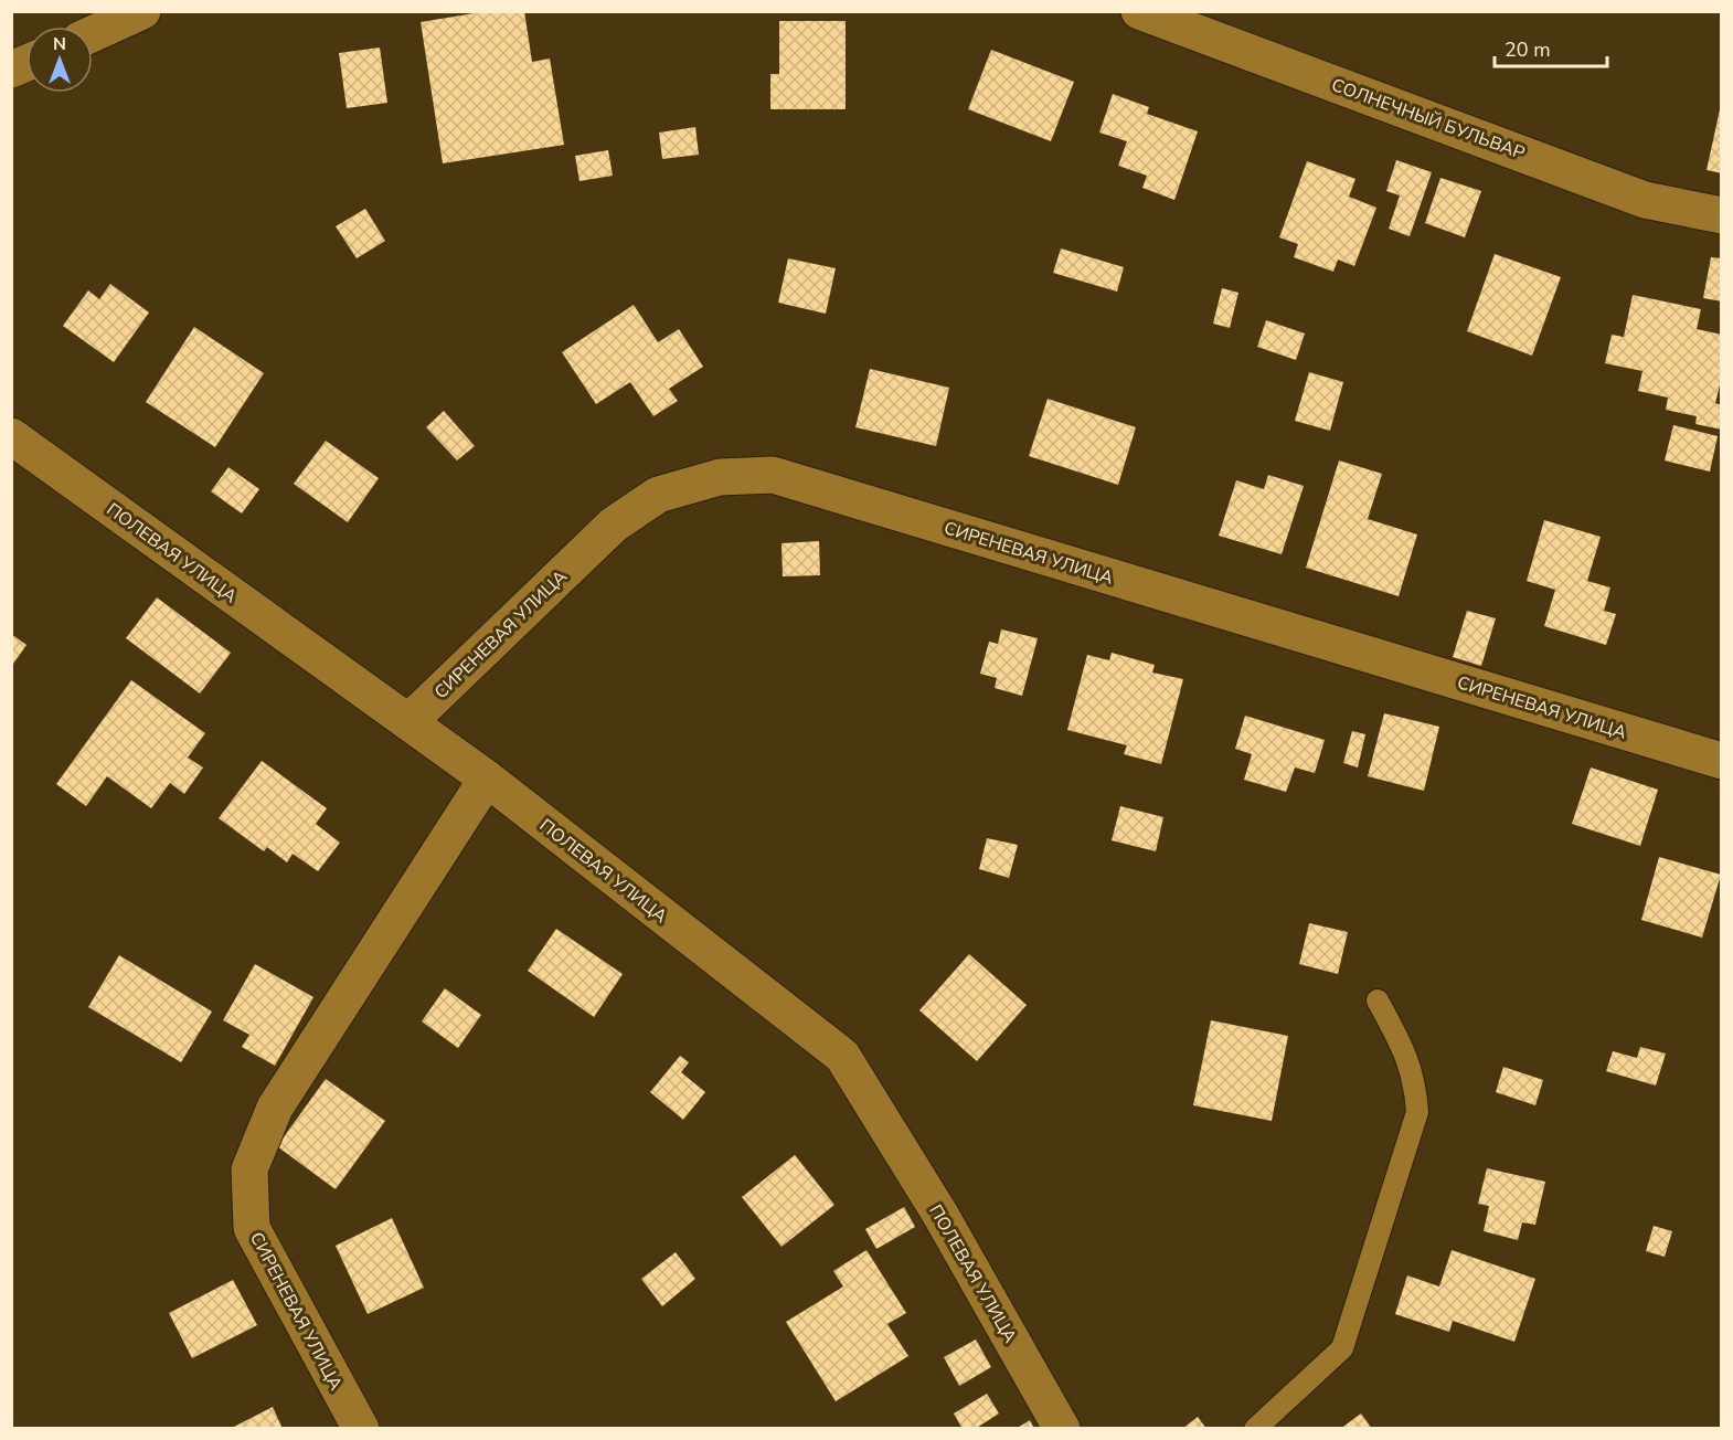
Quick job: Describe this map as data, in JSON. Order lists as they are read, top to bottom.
{
  "streets": {
    "street": ["СОЛНЕЧНЫЙ БУЛЬВАР", "ПОЛЕВАЯ УЛИЦА", "СИРЕНЕВАЯ УЛИЦА"]
  },
  "crossings": [
    ["ПОЛЕВАЯ УЛИЦА", "СИРЕНЕВАЯ УЛИЦА"]
  ],
  "scale_bar": "20 m",
  "north": "top"
}
